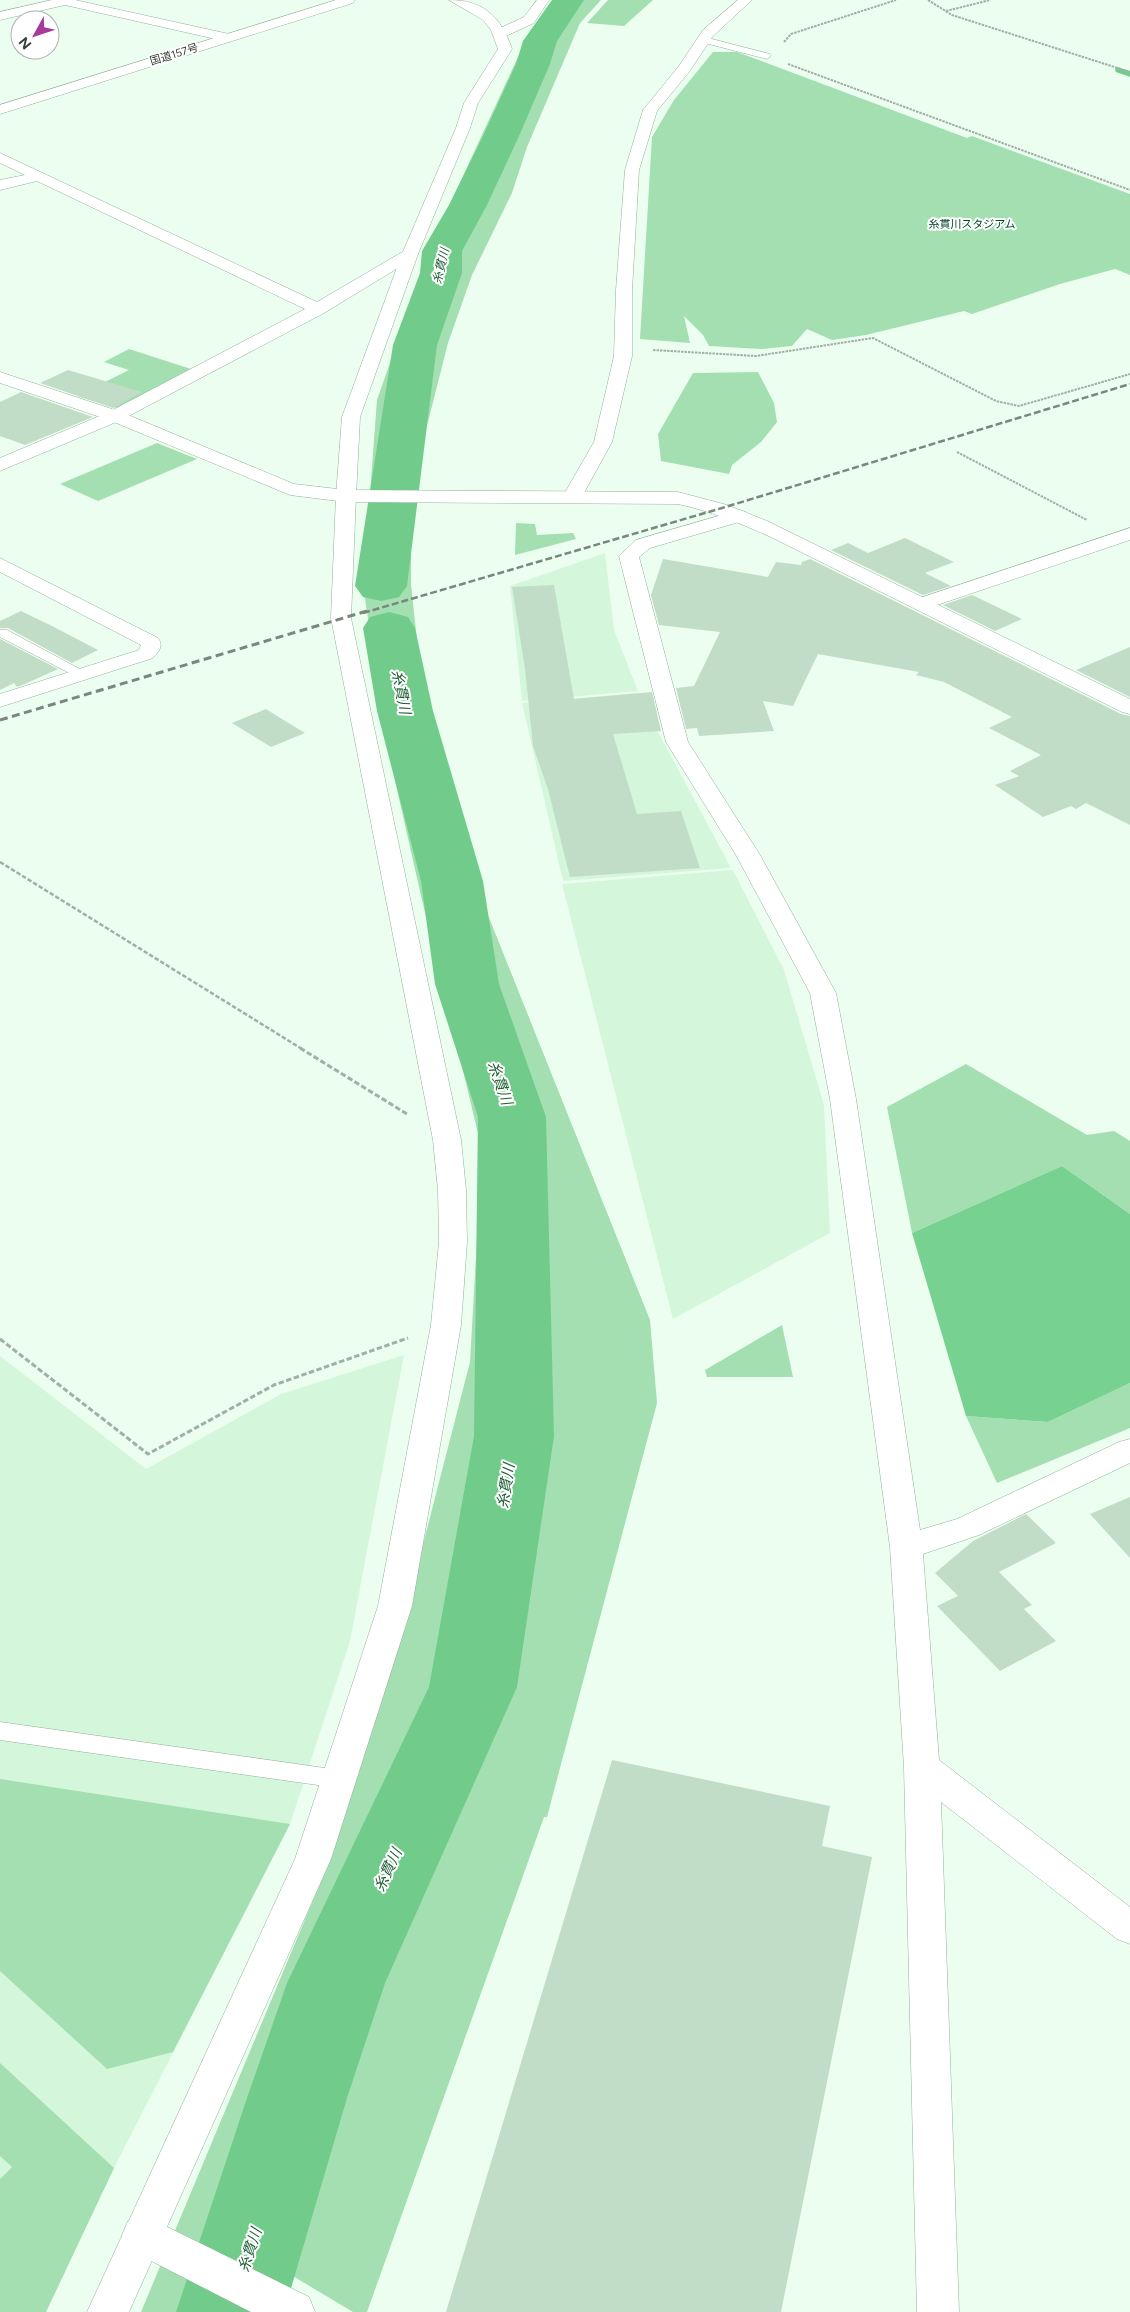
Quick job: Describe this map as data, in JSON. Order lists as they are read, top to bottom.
{
  "streets": {
    "main road": ["国道157号"]
  },
  "water": ["糸貫川"],
  "parks": ["糸貫川スタジアム"],
  "north": "bottom left"
}
